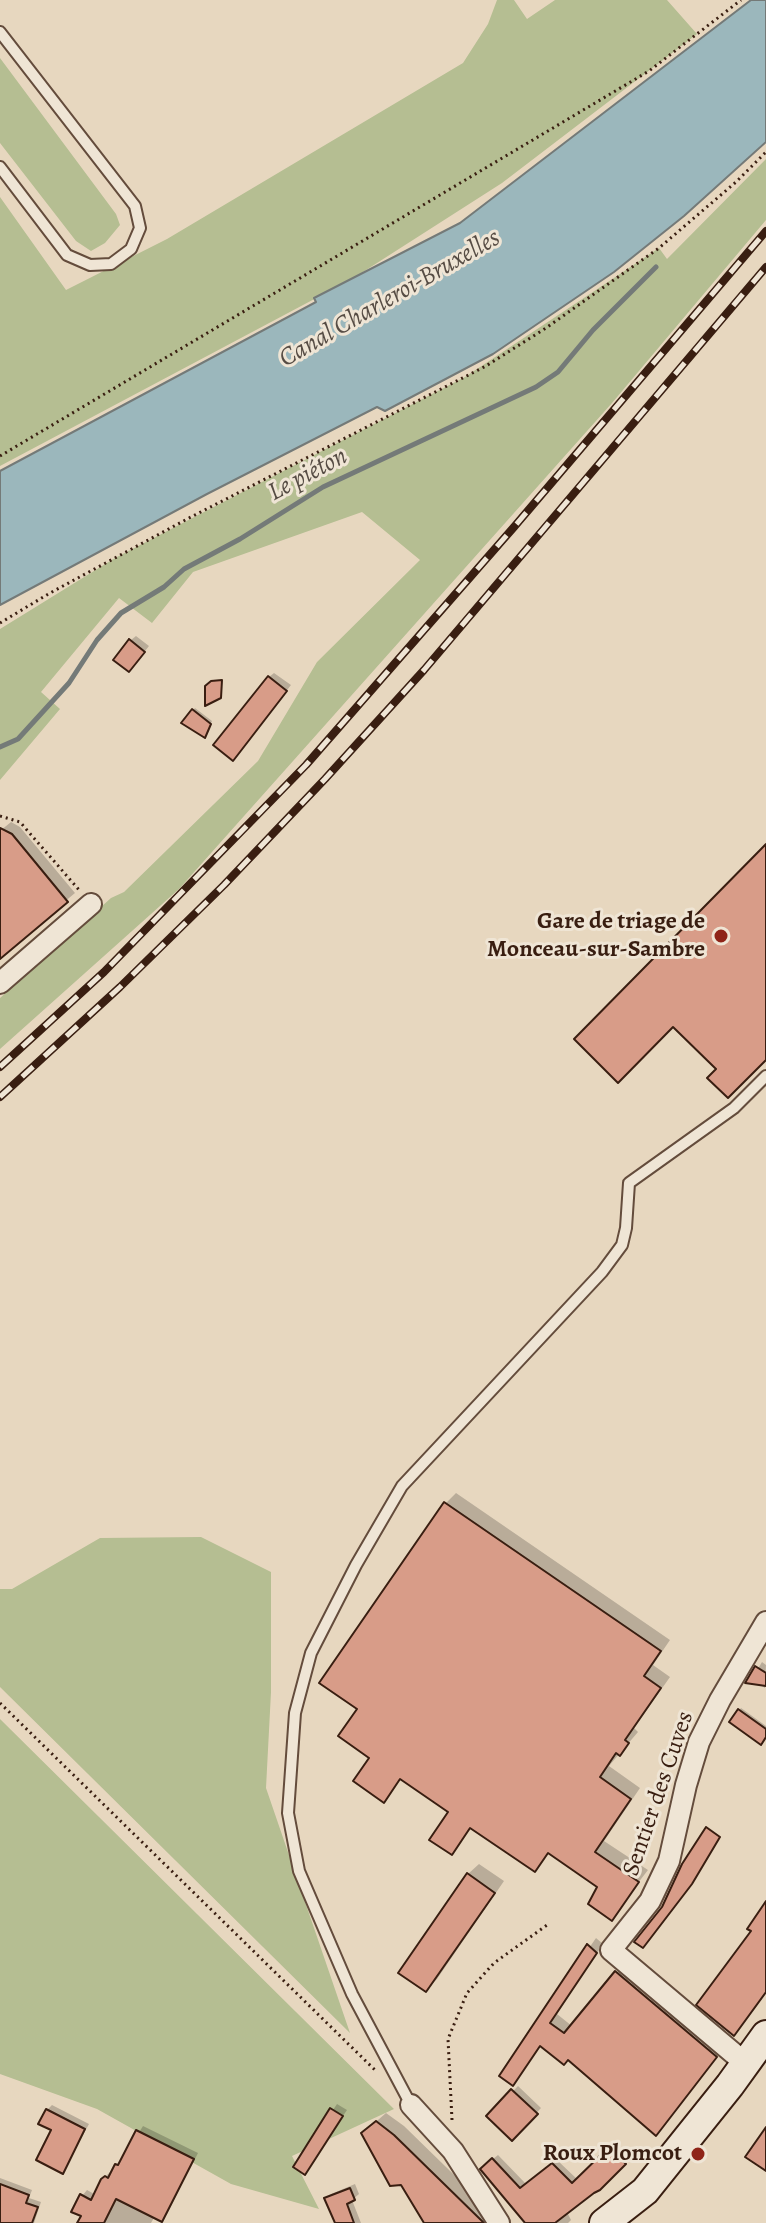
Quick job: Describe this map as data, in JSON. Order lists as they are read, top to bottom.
{
  "streets": {
    "street": ["Sentier des Cuves"]
  },
  "water": ["Canal Charleroi-Bruxelles", "Le piéton"],
  "places": ["Gare de triage de Monceau-sur-Sambre", "Roux Plomcot"]
}
